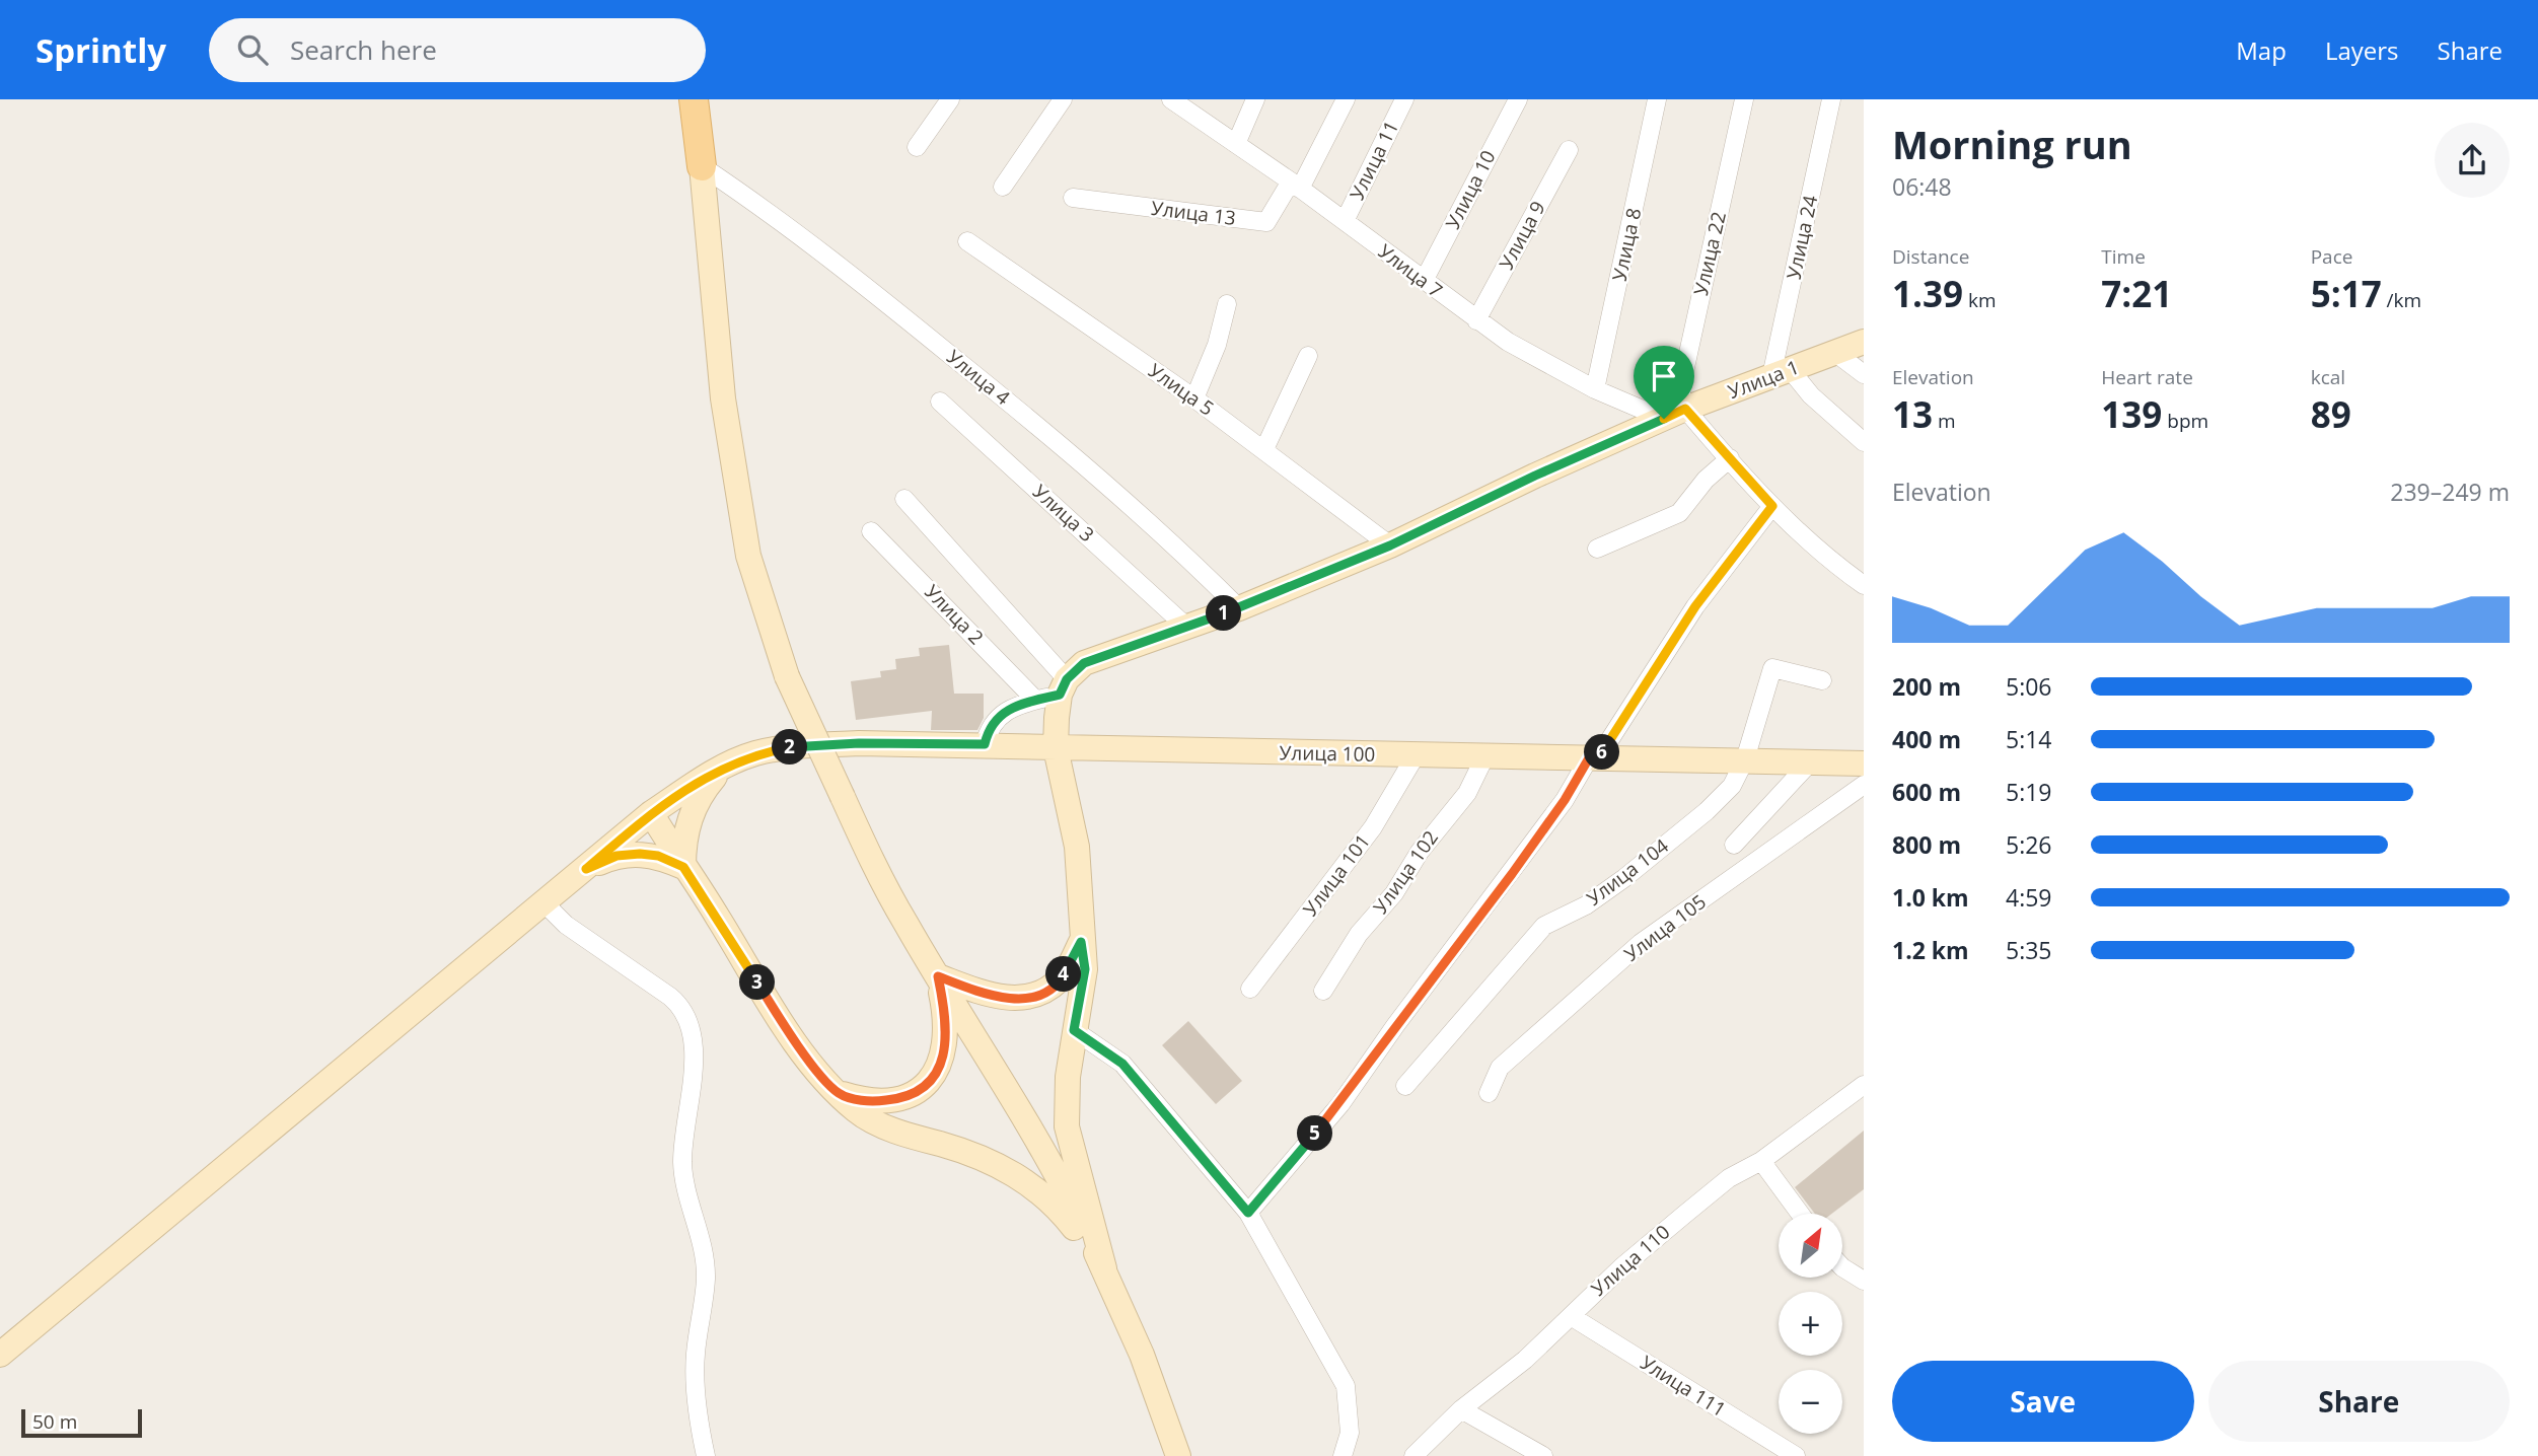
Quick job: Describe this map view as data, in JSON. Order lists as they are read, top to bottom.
{
  "streets": {
    "main road": ["Улица 1", "Улица 100"],
    "street": [
      "Улица 11",
      "Улица 10",
      "Улица 13",
      "Улица 9",
      "Улица 24",
      "Улица 8",
      "Улица 22",
      "Улица 7",
      "Улица 4",
      "Улица 5",
      "Улица 3",
      "Улица 2",
      "Улица 102",
      "Улица 104",
      "Улица 101",
      "Улица 105",
      "Улица 110",
      "Улица 111"
    ]
  },
  "crossings": [
    ["Улица 11", "Улица 7"],
    ["Улица 10", "Улица 7"],
    ["Улица 13", "Улица 7"],
    ["Улица 9", "Улица 7"],
    ["Улица 24", "Улица 1"],
    ["Улица 8", "Улица 7"],
    ["Улица 22", "Улица 7"],
    ["Улица 22", "Улица 1"],
    ["Улица 7", "Улица 1"],
    ["Улица 4", "Улица 1"],
    ["Улица 1", "Улица 5"],
    ["Улица 1", "Улица 3"],
    ["Улица 100", "Улица 102"],
    ["Улица 100", "Улица 104"],
    ["Улица 100", "Улица 101"],
    ["Улица 110", "Улица 111"]
  ],
  "scale_bar": "50 m",
  "north": "top right",
  "page": {
    "header": "Sprintly",
    "search": "Search here",
    "nav": ["Map", "Layers", "Share"],
    "heading": ["Morning run", "06:48"],
    "stats": [
      ["Distance", "1.39 km"],
      ["Time", "7:21"],
      ["Pace", "5:17 /km"],
      ["Elevation", "13 m"],
      ["Heart rate", "139 bpm"],
      ["kcal", "89"]
    ],
    "chart": ["Elevation", "239–249 m"],
    "pins": [
      "1",
      "2",
      "6",
      "4",
      "3",
      "5"
    ],
    "list": [
      {
        "name": "200 m",
        "note": "5:06"
      },
      {
        "name": "400 m",
        "note": "5:14"
      },
      {
        "name": "600 m",
        "note": "5:19"
      },
      {
        "name": "800 m",
        "note": "5:26"
      },
      {
        "name": "1.0 km",
        "note": "4:59"
      },
      {
        "name": "1.2 km",
        "note": "5:35"
      }
    ],
    "map_buttons": ["+", "−"],
    "buttons": ["Save", "Share"],
    "scale": "50 m"
  }
}
